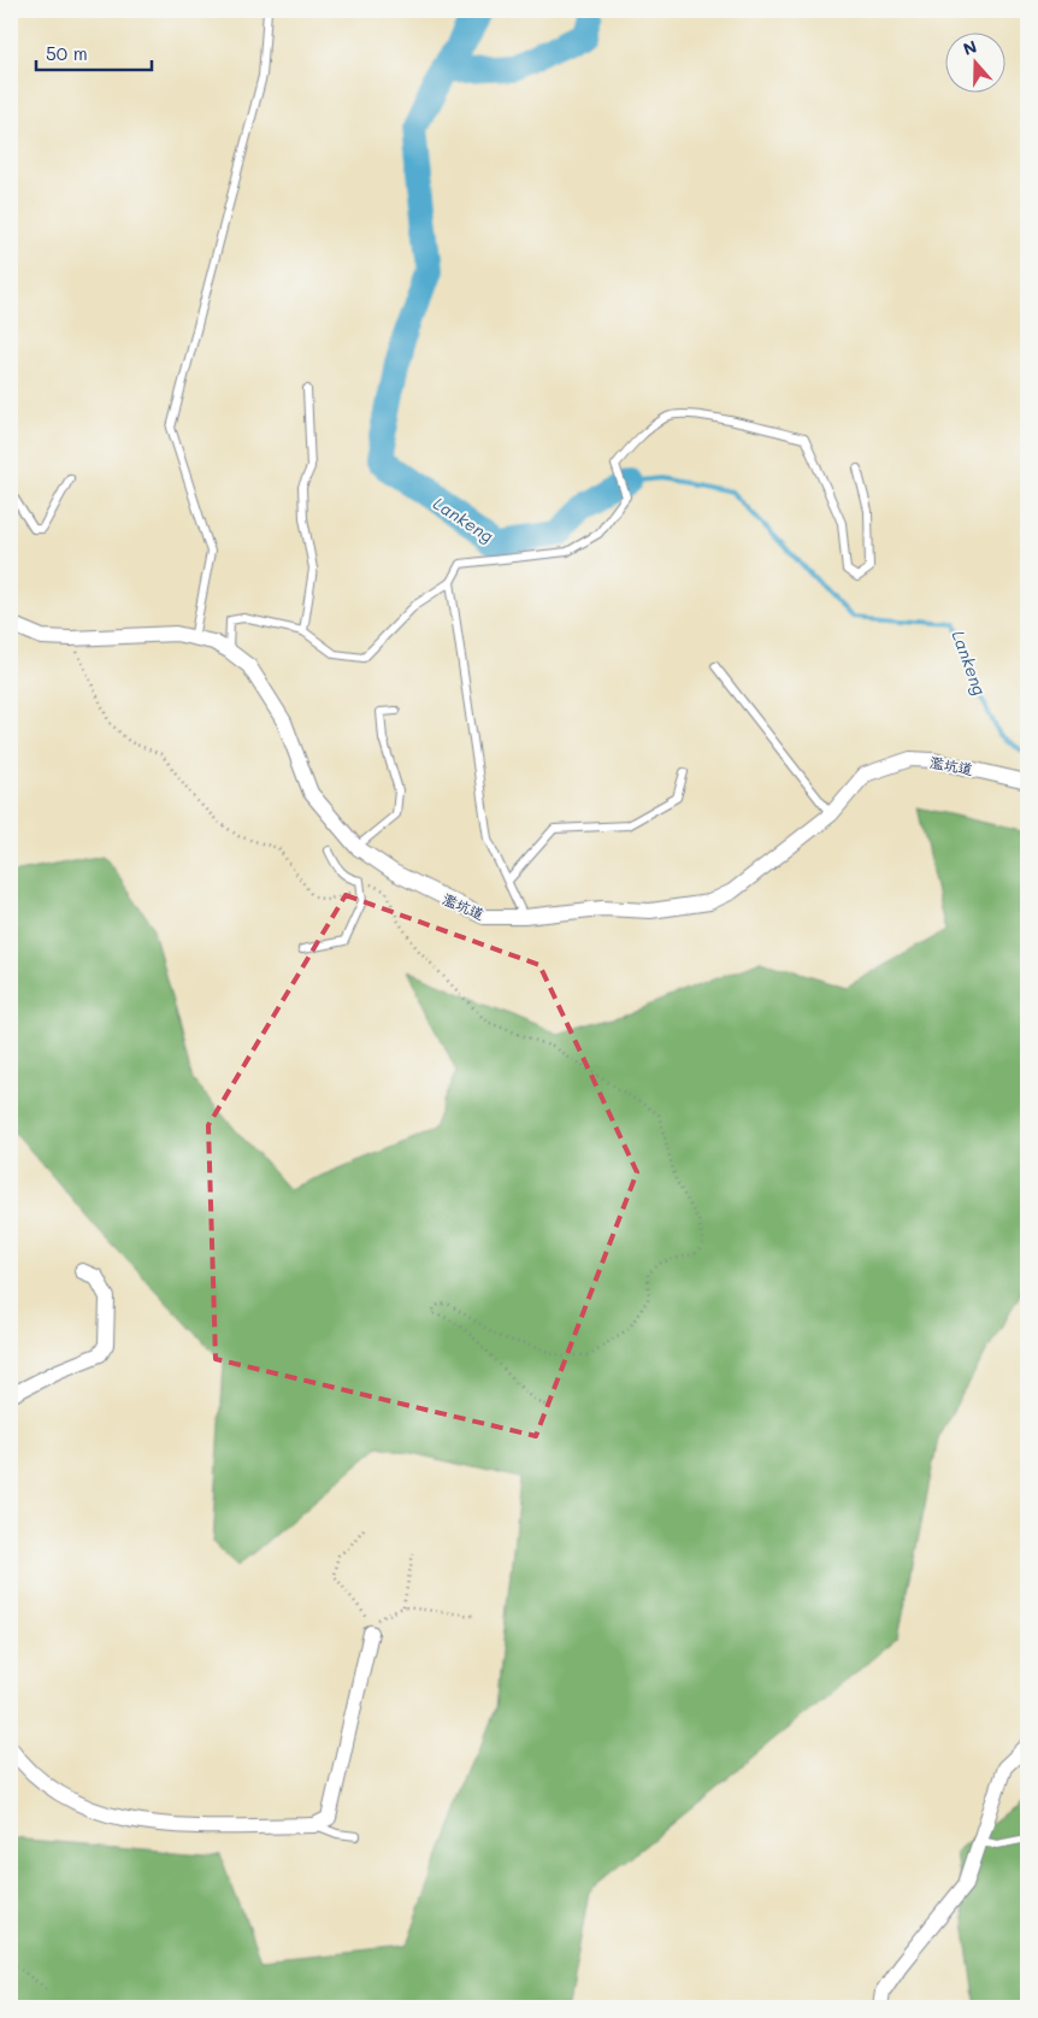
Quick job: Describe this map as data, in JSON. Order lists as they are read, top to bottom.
{
  "streets": {
    "street": ["濫坑道"]
  },
  "water": ["Lankeng"],
  "scale_bar": "50 m",
  "north": "top"
}
